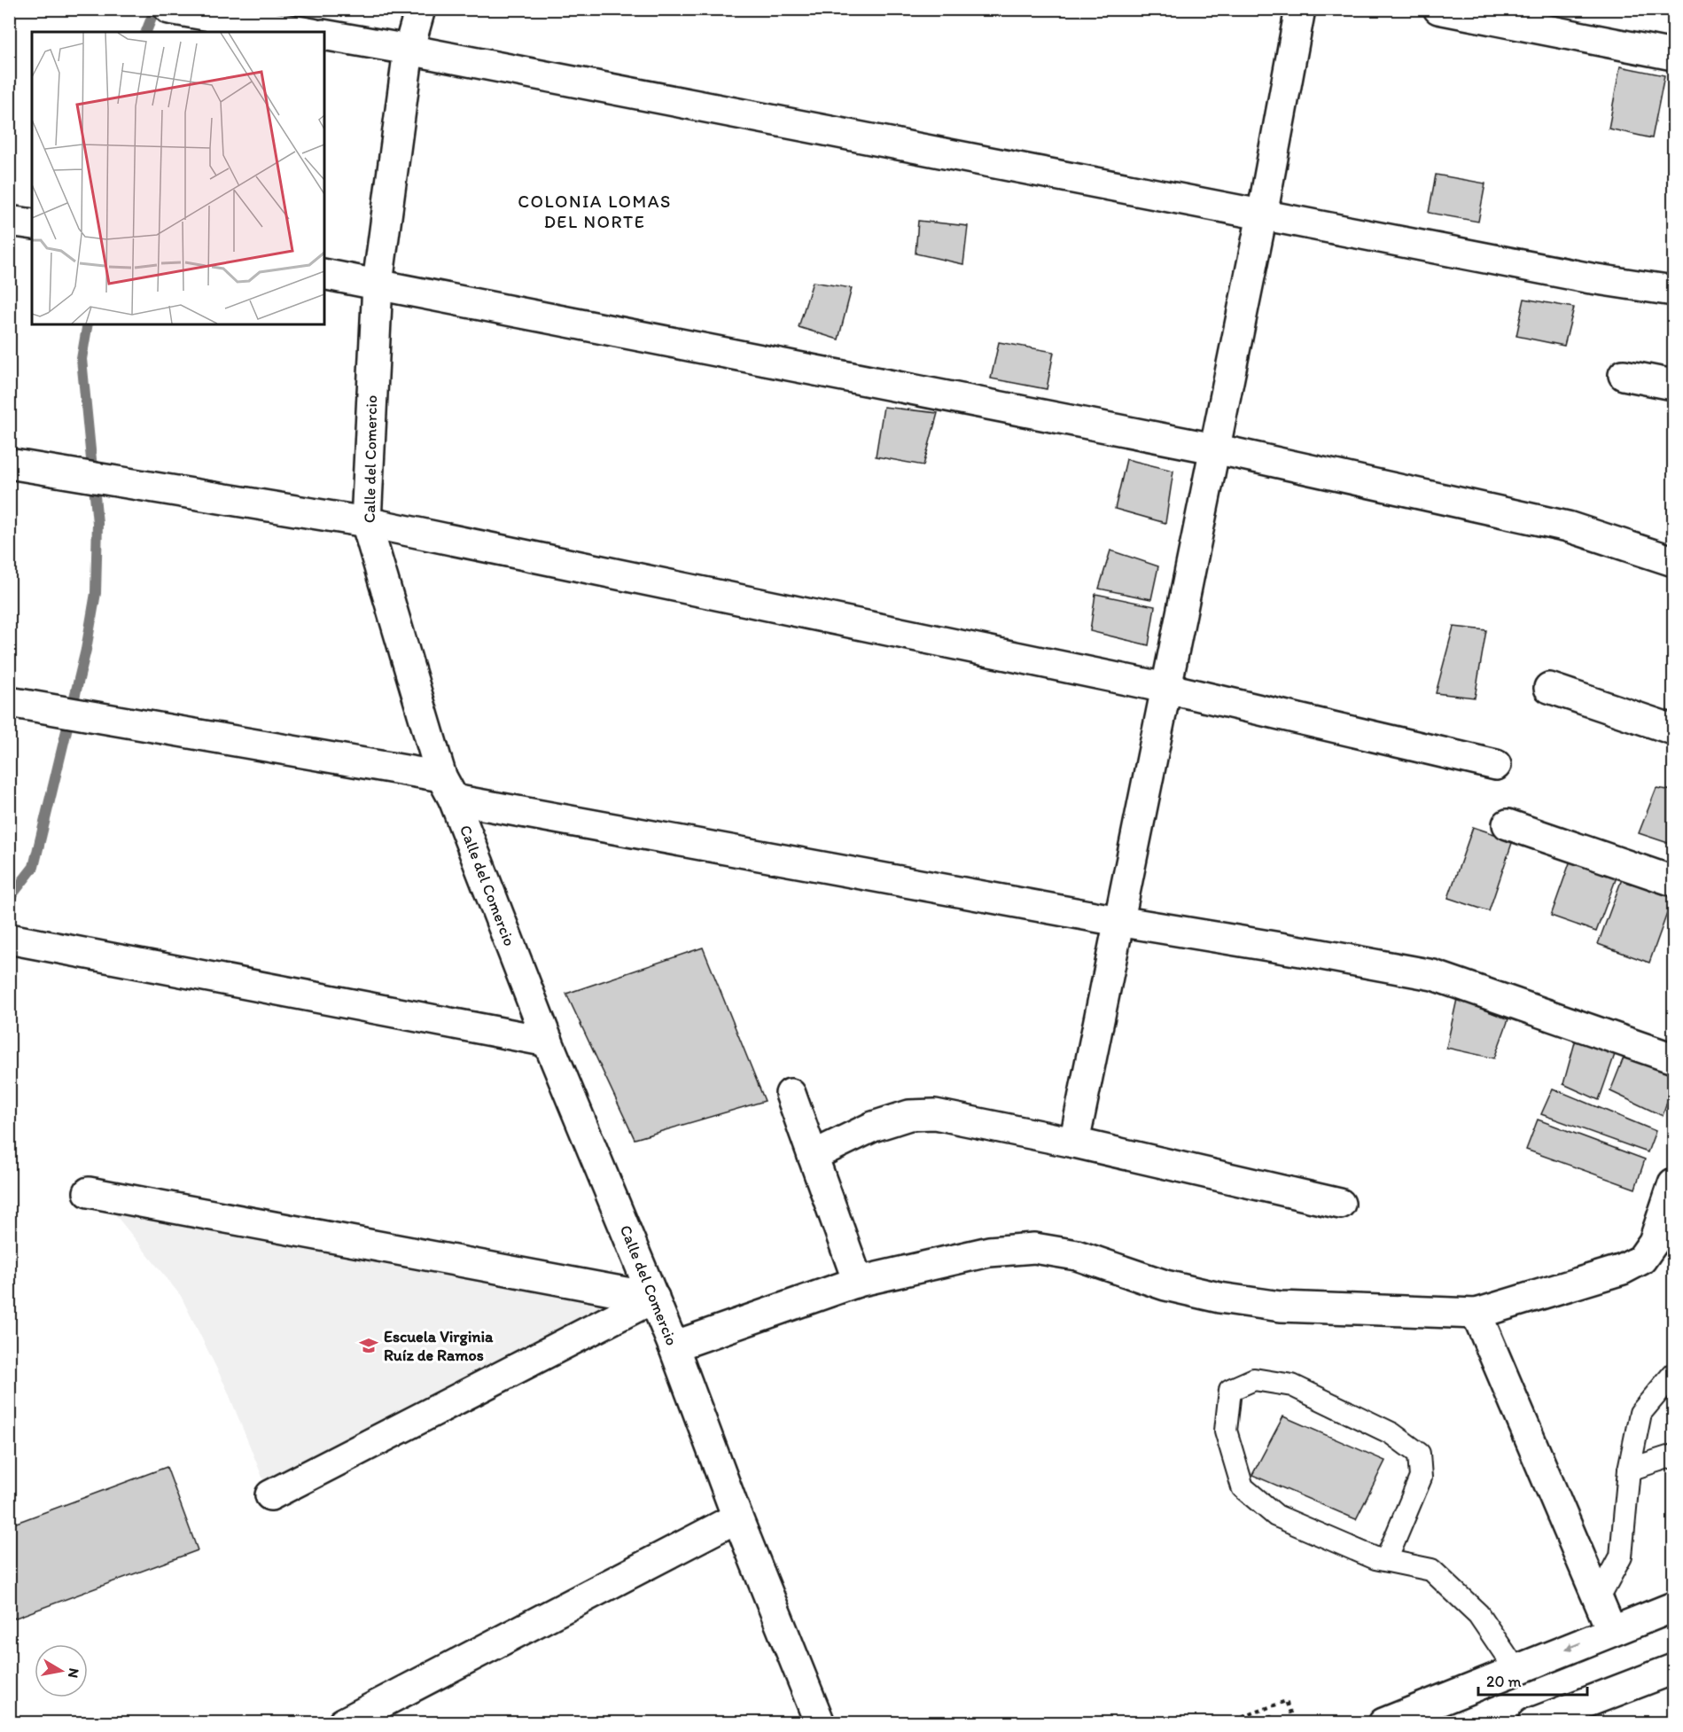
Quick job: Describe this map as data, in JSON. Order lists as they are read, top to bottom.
{
  "streets": {
    "main road": ["Calle del Comercio"]
  },
  "districts": ["COLONIA LOMAS DEL NORTE"],
  "places": {
    "school or university": ["Escuela Virginia Ruíz de Ramos"]
  },
  "scale_bar": "20 m",
  "north": "right"
}
